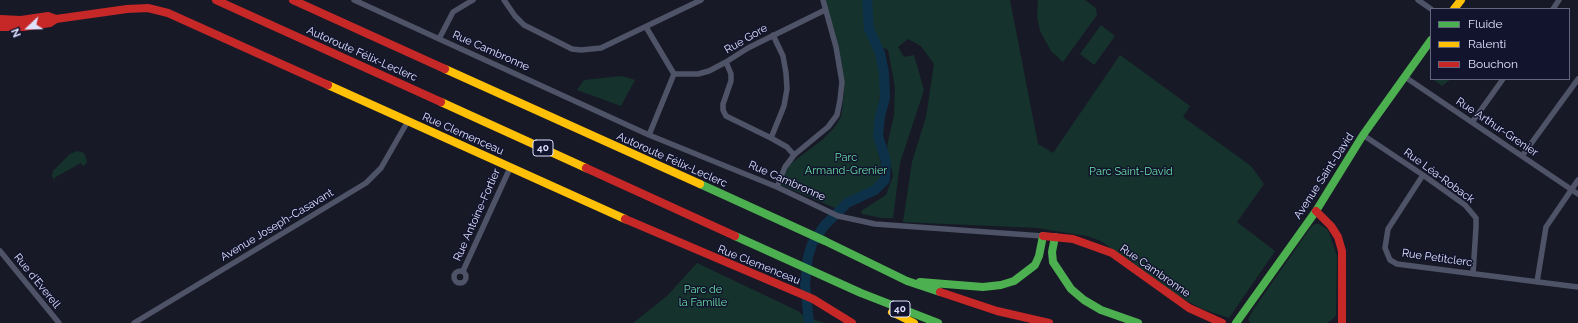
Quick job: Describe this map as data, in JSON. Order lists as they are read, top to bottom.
{
  "streets": {
    "main road": [
      "Rue Cambronne",
      "Autoroute Félix-Leclerc",
      "Rue Clemenceau",
      "40",
      "Avenue Saint-David"
    ],
    "street": [
      "Rue Gore",
      "Rue Arthur-Grenier",
      "Rue Léa-Roback",
      "Rue Antoine-Fortier",
      "Avenue Joseph-Casavant",
      "Rue Petitclerc",
      "Rue d'Everell"
    ]
  },
  "crossings": [
    ["Rue Arthur-Grenier", "Avenue Saint-David"],
    ["Rue Clemenceau", "Rue Antoine-Fortier"],
    ["Rue Clemenceau", "Avenue Joseph-Casavant"],
    ["Avenue Saint-David", "Rue Léa-Roback"],
    ["Rue Léa-Roback", "Rue Petitclerc"]
  ],
  "parks": ["Parc Armand-Grenier", "Parc Saint-David", "Parc de la Famille"],
  "legend": ["Fluide", "Ralenti", "Bouchon"],
  "north": "left"
}
